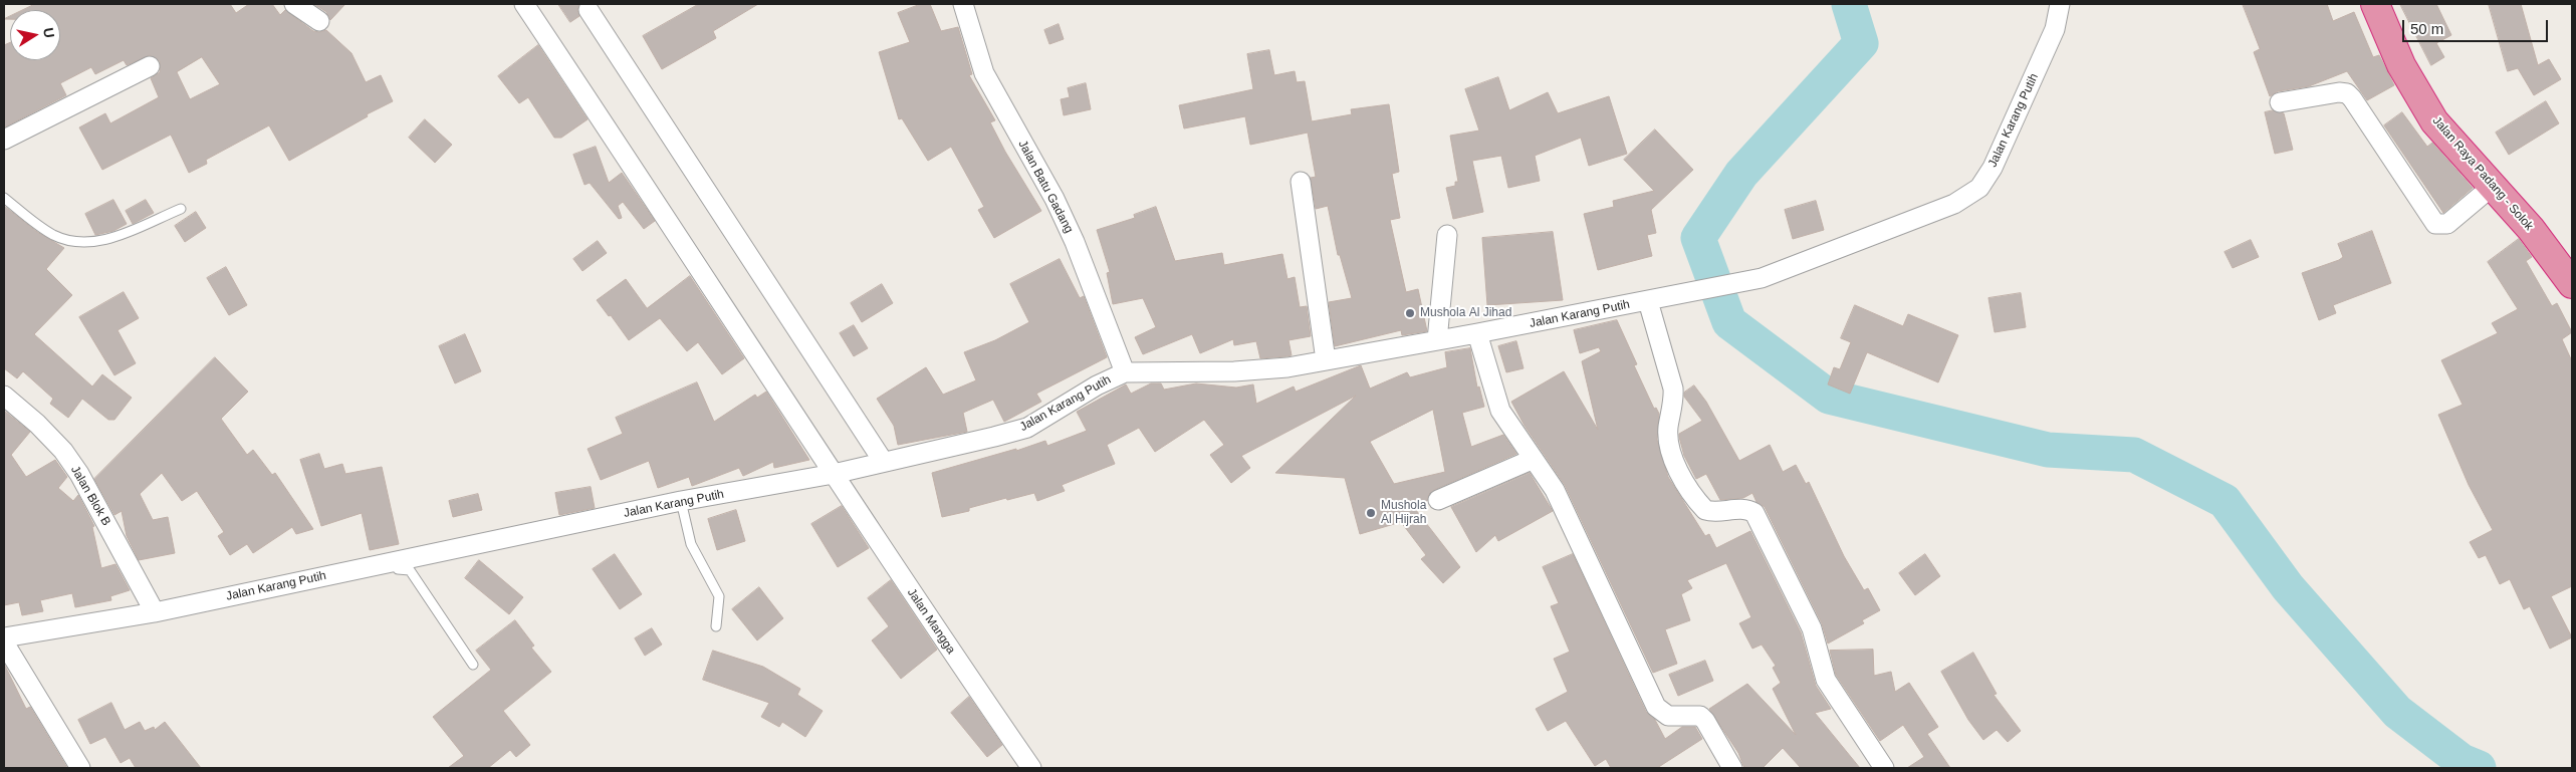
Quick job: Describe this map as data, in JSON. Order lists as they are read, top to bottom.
{
  "streets": {
    "highway": ["Jalan Raya Padang - Solok"],
    "street": [
      "Jalan Karang Putih",
      "Jalan Batu Gadang",
      "Jalan Blok B",
      "Jalan Mangga"
    ]
  },
  "crossings": [
    ["Jalan Karang Putih", "Jalan Batu Gadang"],
    ["Jalan Karang Putih", "Jalan Blok B"],
    ["Jalan Karang Putih", "Jalan Mangga"]
  ],
  "places": ["Mushola Al Jihad", "Mushola Al Hijrah"],
  "scale_bar": "50 m",
  "north": "right"
}
